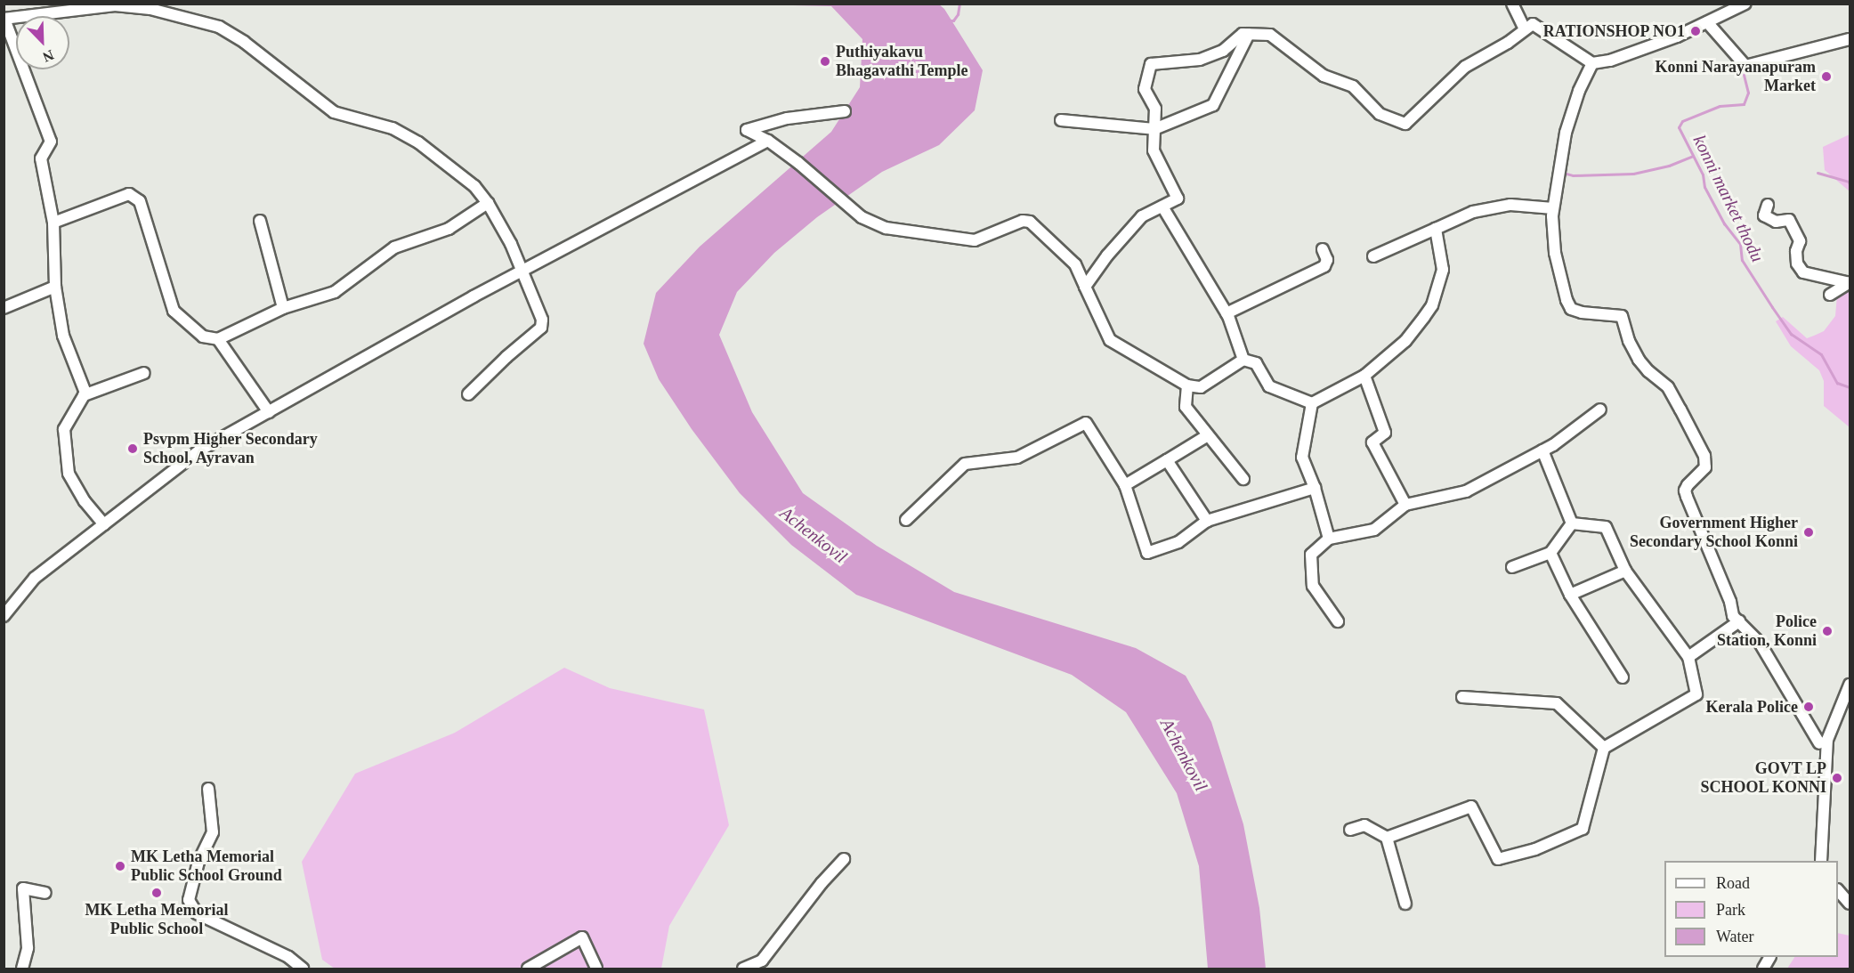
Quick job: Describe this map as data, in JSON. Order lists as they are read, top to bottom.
{
  "water": ["konni market thodu", "Achenkovil"],
  "places": [
    "RATIONSHOP NO1",
    "Puthiyakavu Bhagavathi Temple",
    "Konni Narayanapuram Market",
    "Psvpm Higher Secondary School, Ayravan",
    "Government Higher Secondary School Konni",
    "Police Station, Konni",
    "Kerala Police",
    "GOVT LP SCHOOL KONNI",
    "MK Letha Memorial Public School Ground",
    "MK Letha Memorial Public School"
  ],
  "legend": ["Road", "Park", "Water"],
  "north": "bottom right"
}
